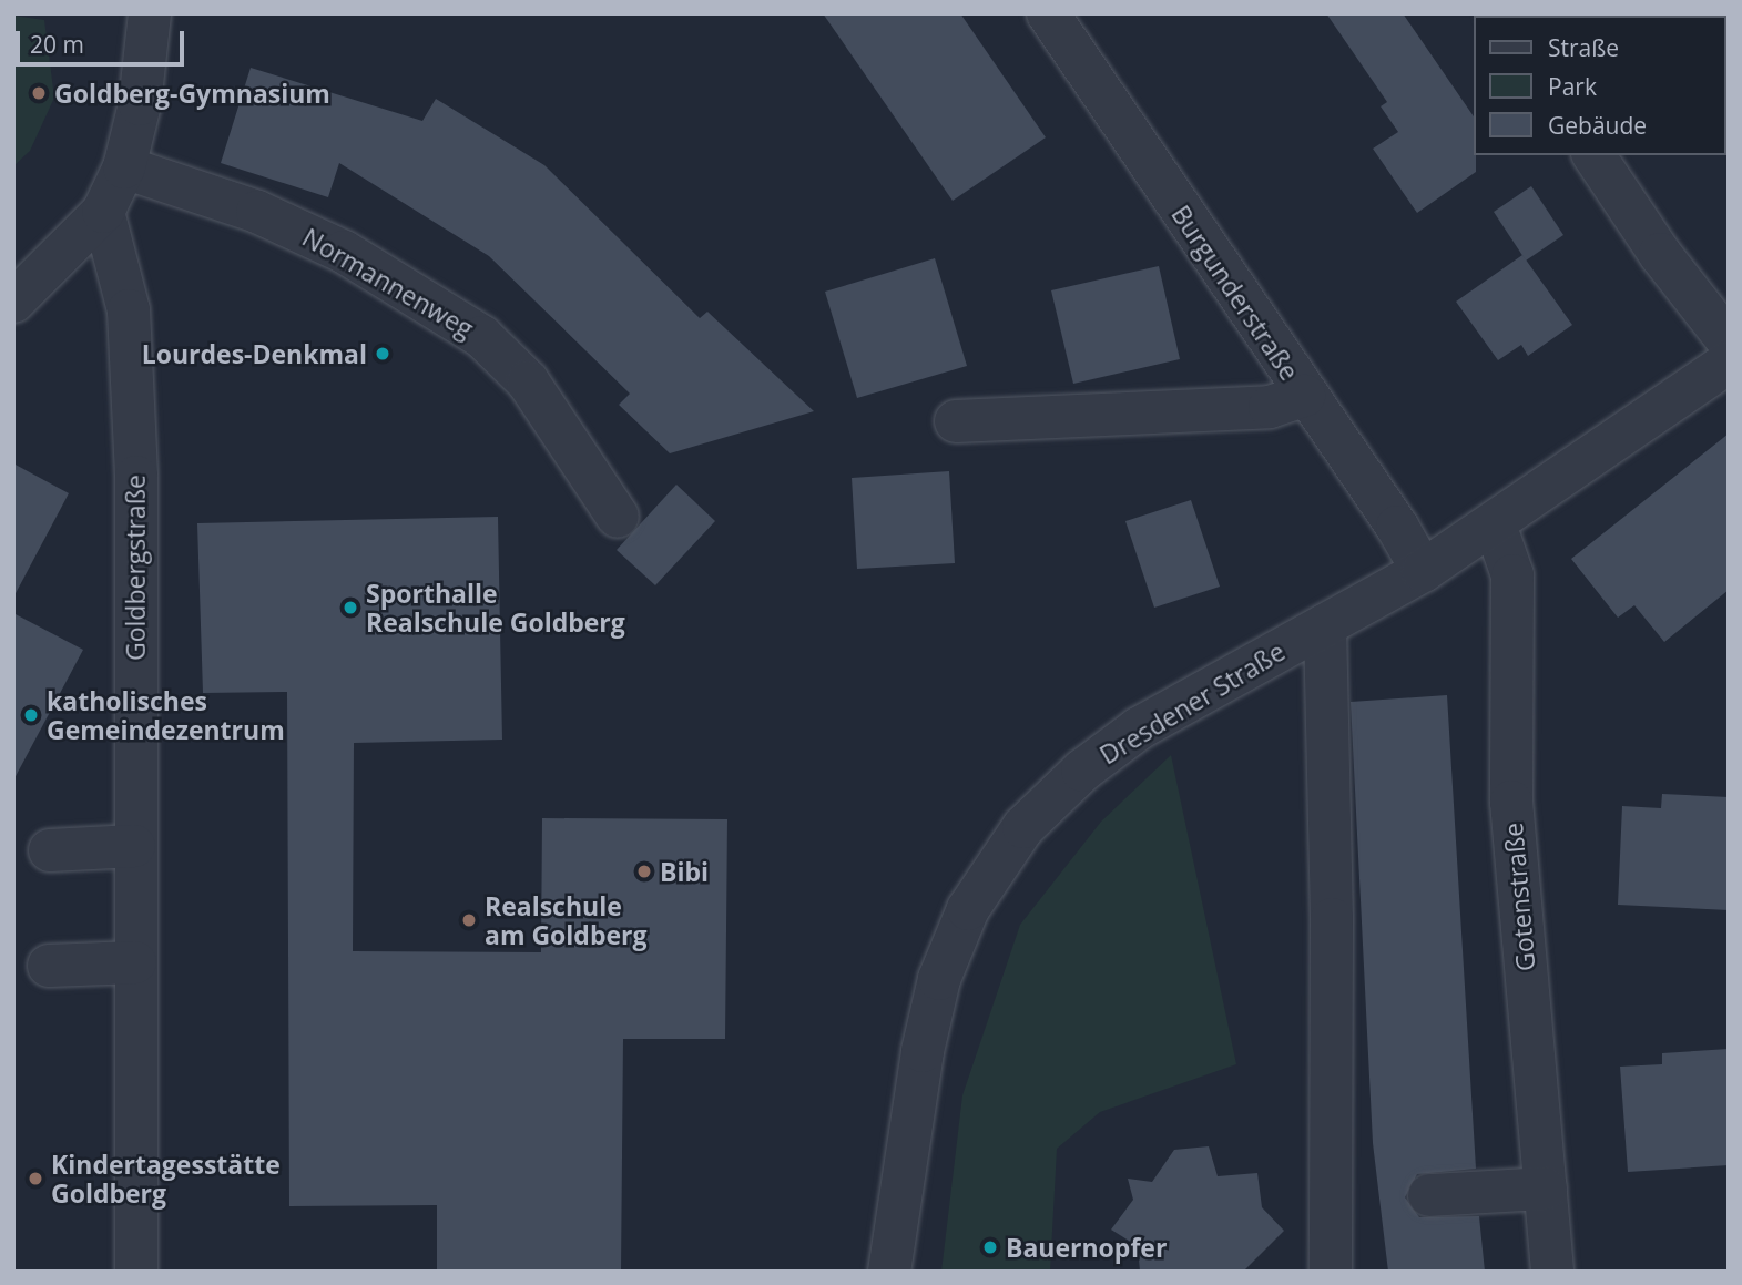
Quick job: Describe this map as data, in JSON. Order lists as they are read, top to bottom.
{
  "streets": {
    "street": [
      "Normannenweg",
      "Burgunderstraße",
      "Goldbergstraße",
      "Dresdener Straße",
      "Gotenstraße"
    ]
  },
  "crossings": [
    ["Burgunderstraße", "Dresdener Straße"],
    ["Dresdener Straße", "Gotenstraße"]
  ],
  "places": [
    "Goldberg-Gymnasium",
    "Lourdes-Denkmal",
    "Sporthalle Realschule Goldberg",
    "katholisches Gemeindezentrum",
    "Bibi",
    "Realschule am Goldberg",
    "Kindertagesstätte Goldberg",
    "Bauernopfer"
  ],
  "legend": ["Straße", "Park", "Gebäude"],
  "scale_bar": "20 m"
}
